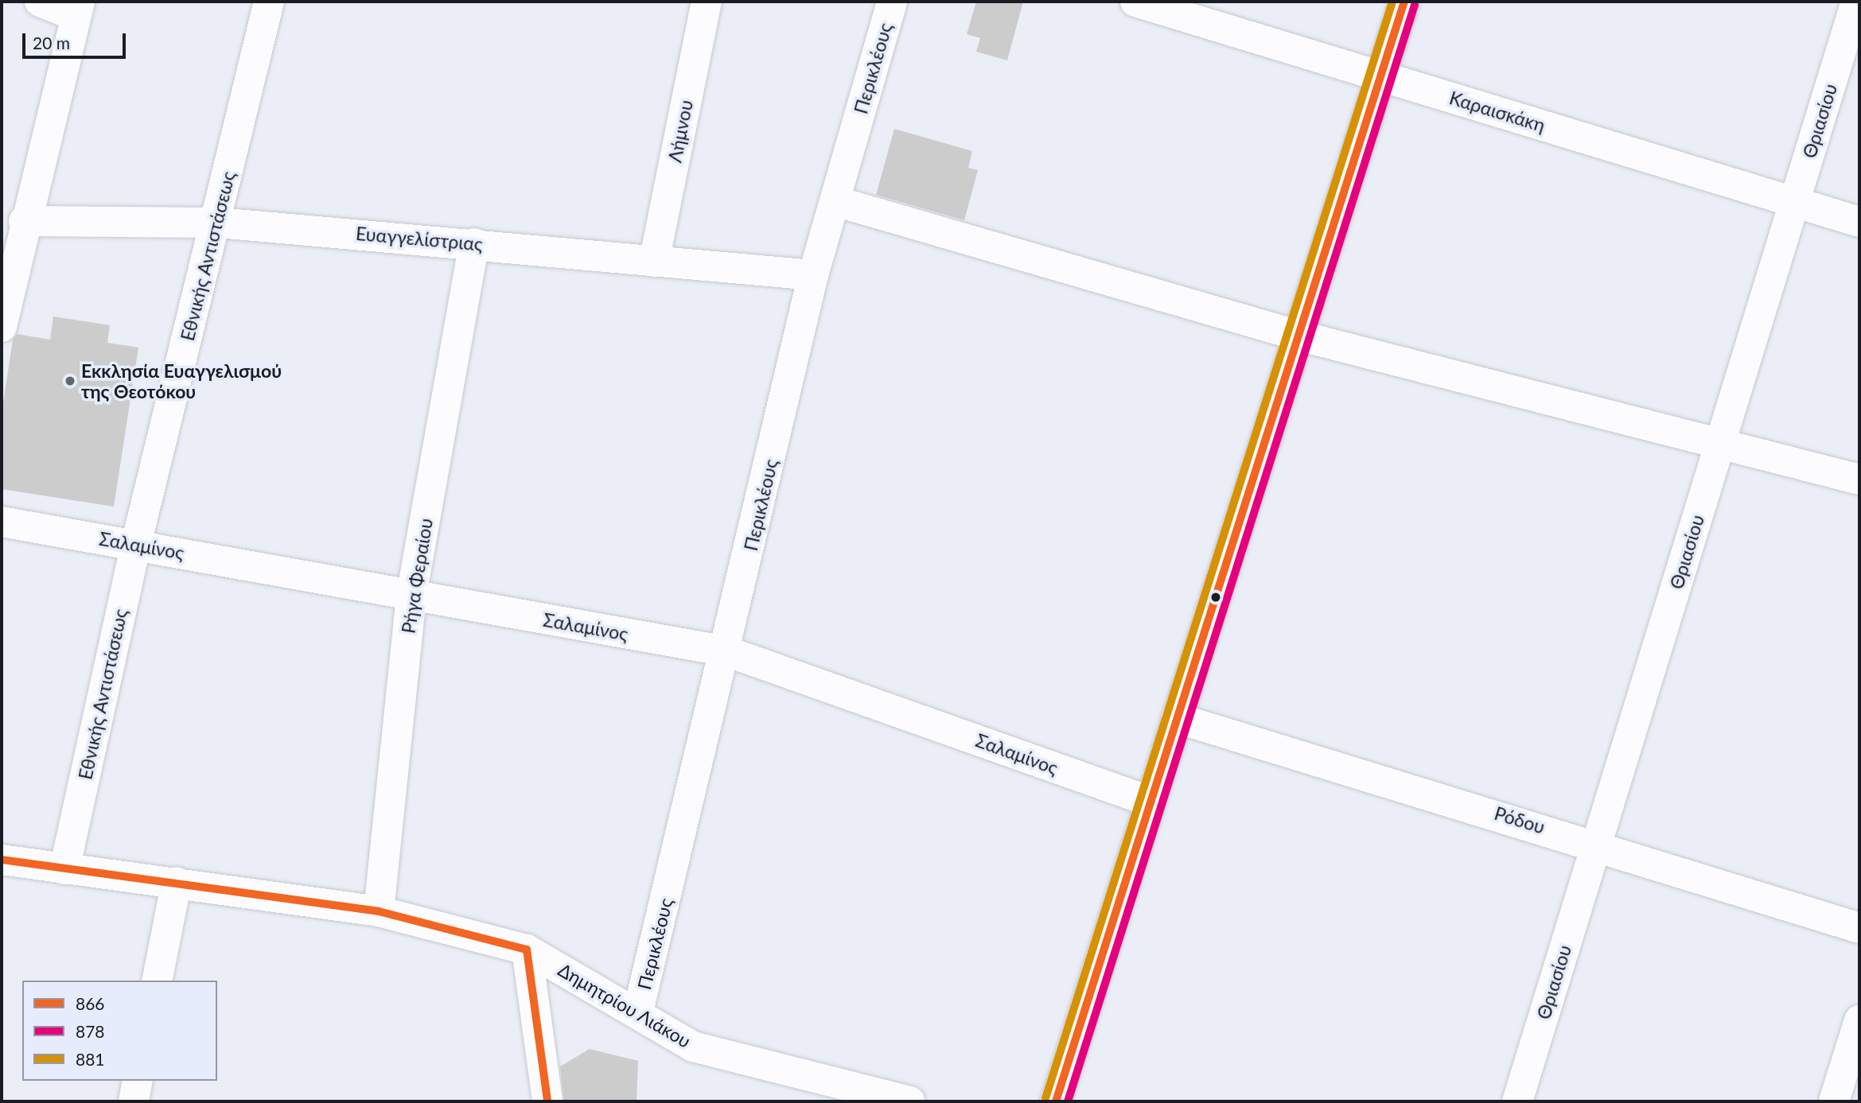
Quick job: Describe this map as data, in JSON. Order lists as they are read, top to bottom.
{
  "streets": {
    "street": [
      "Περικλέους",
      "Καραισκάκη",
      "Θριασίου",
      "Λήμνου",
      "Ευαγγελίστριας",
      "Εθνικής Αντιστάσεως",
      "Σαλαμίνος",
      "Ρήγα Φεραίου",
      "Ρόδου",
      "Δημητρίου Λιάκου"
    ]
  },
  "crossings": [
    ["Περικλέους", "Ευαγγελίστριας"],
    ["Περικλέους", "Σαλαμίνος"],
    ["Περικλέους", "Δημητρίου Λιάκου"],
    ["Καραισκάκη", "Θριασίου"],
    ["Θριασίου", "Ρόδου"],
    ["Λήμνου", "Ευαγγελίστριας"],
    ["Ευαγγελίστριας", "Εθνικής Αντιστάσεως"],
    ["Ευαγγελίστριας", "Ρήγα Φεραίου"],
    ["Εθνικής Αντιστάσεως", "Σαλαμίνος"],
    ["Εθνικής Αντιστάσεως", "Δημητρίου Λιάκου"],
    ["Σαλαμίνος", "Ρήγα Φεραίου"],
    ["Ρήγα Φεραίου", "Δημητρίου Λιάκου"]
  ],
  "places": ["Εκκλησία Ευαγγελισμού της Θεοτόκου"],
  "lines": ["transit line 866", "transit line 881", "transit line 878"],
  "legend": ["866", "878", "881"],
  "scale_bar": "20 m"
}
